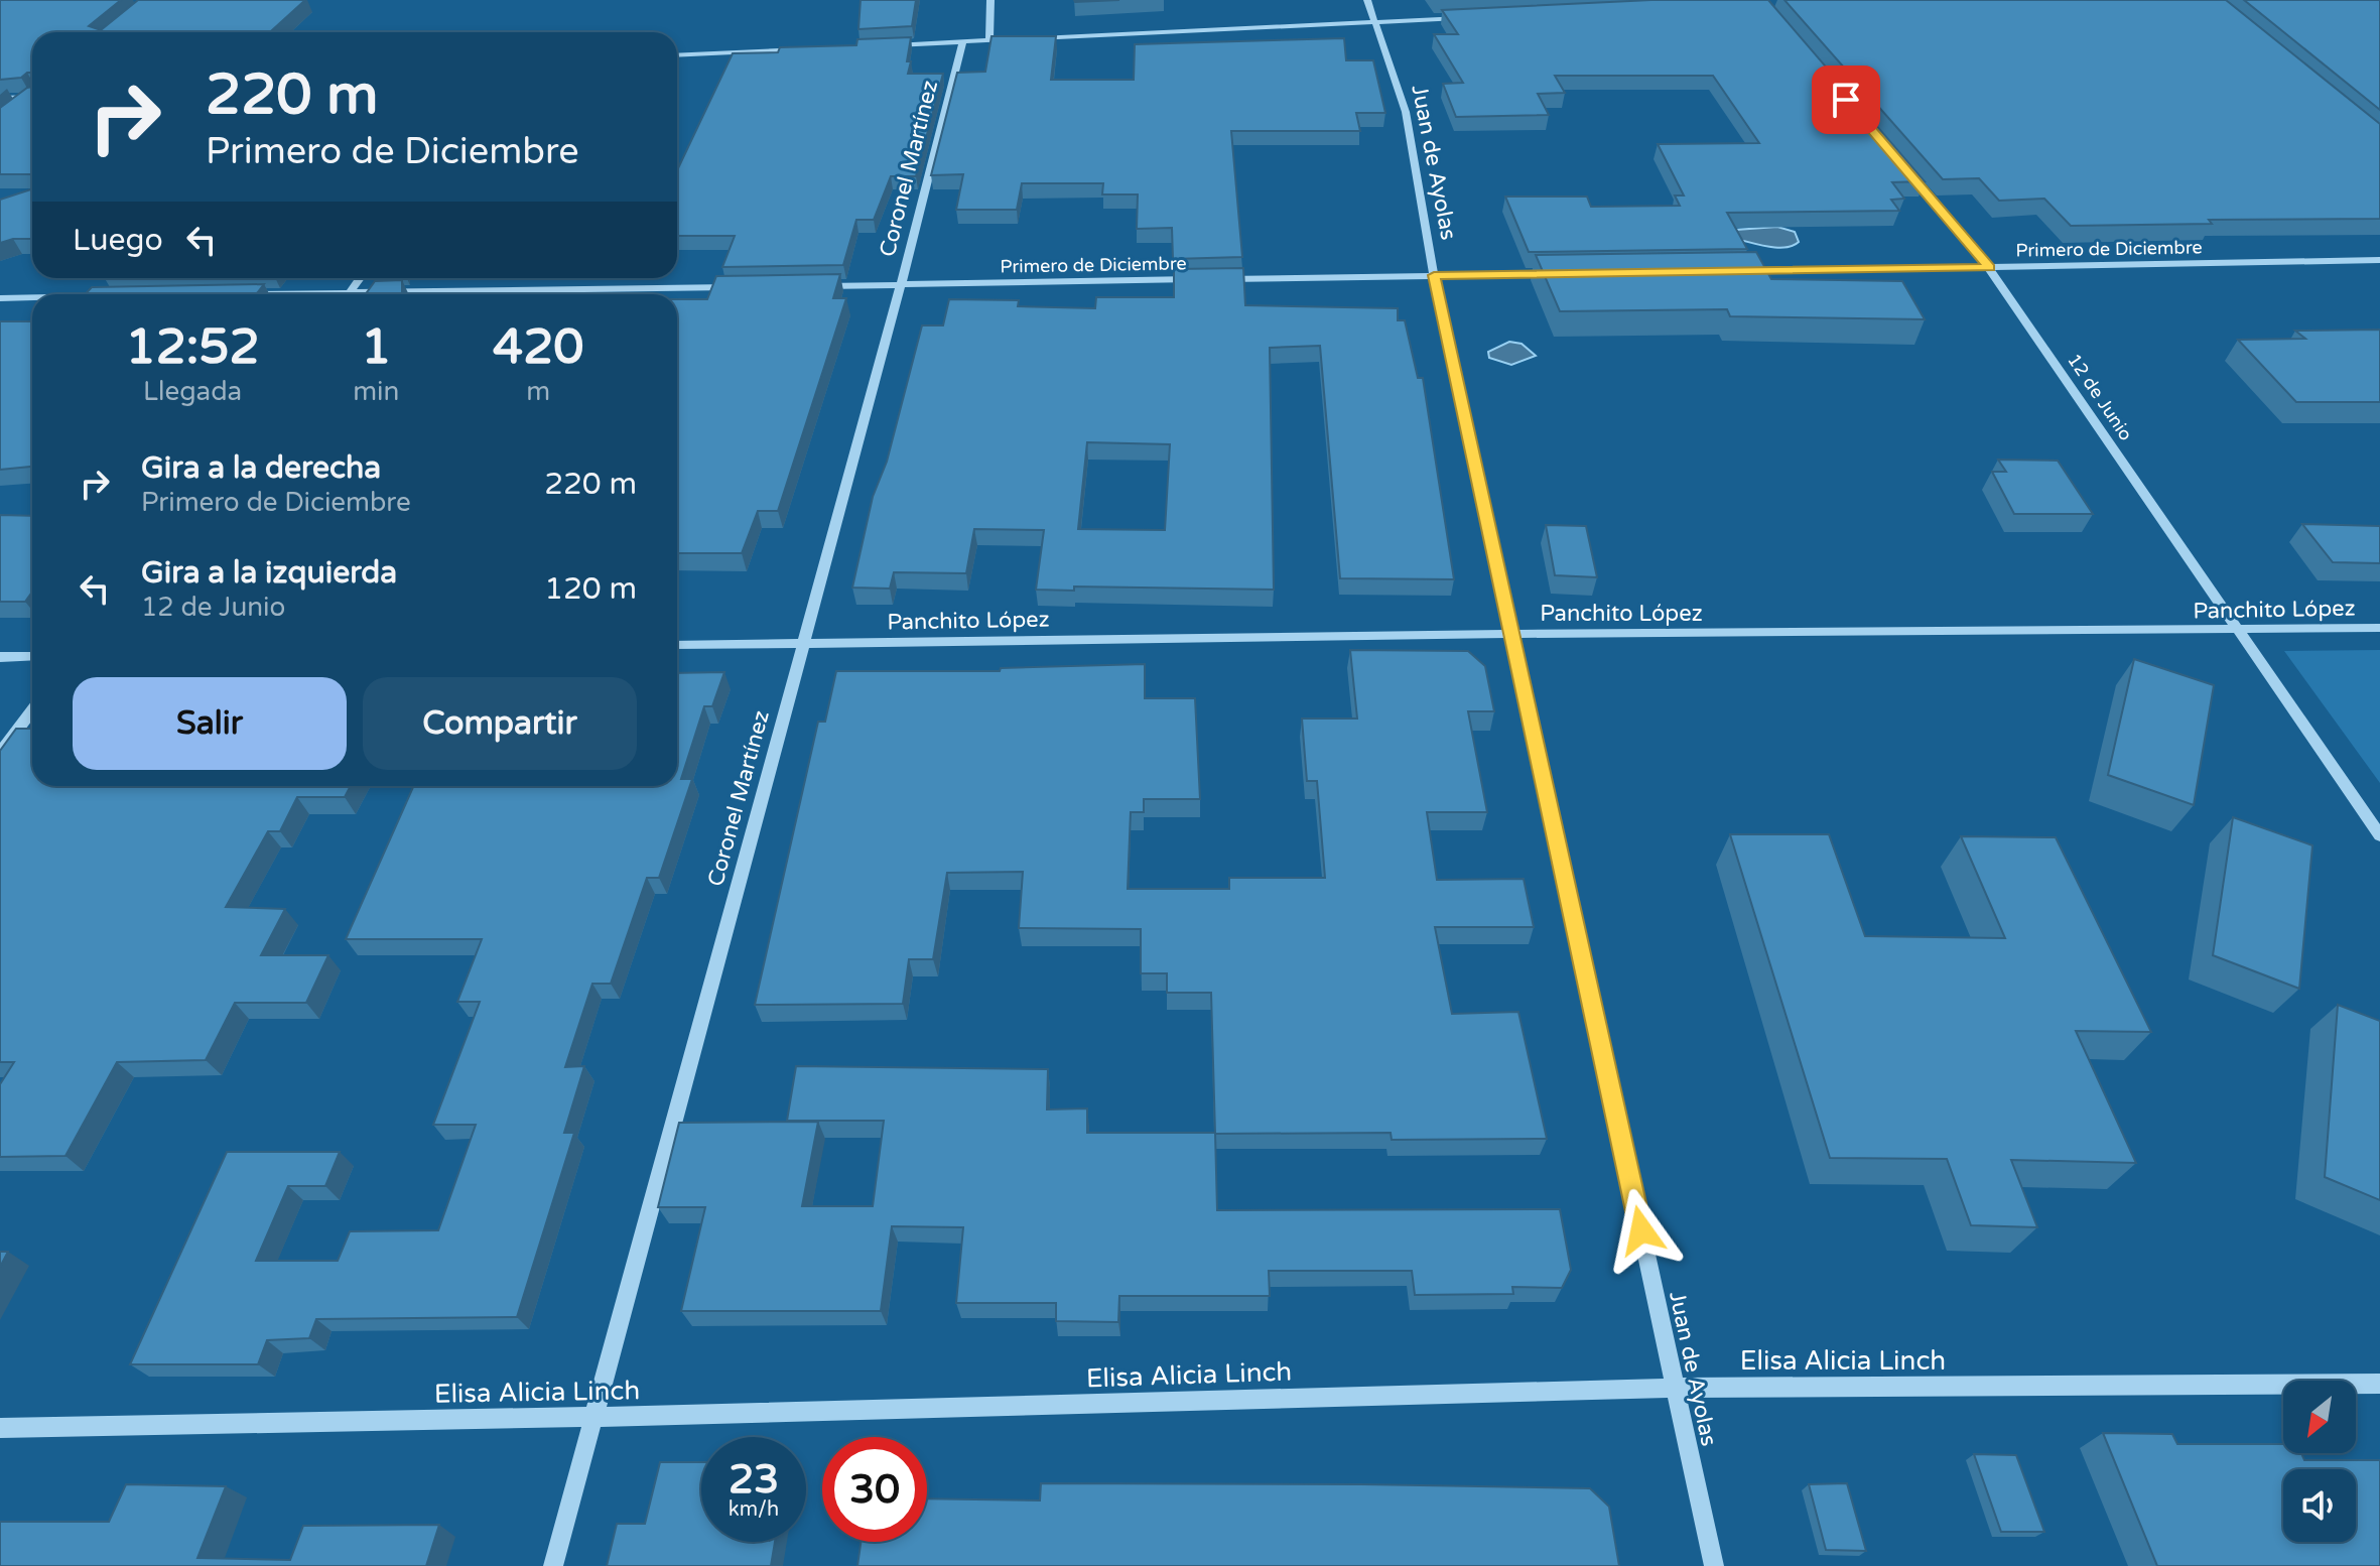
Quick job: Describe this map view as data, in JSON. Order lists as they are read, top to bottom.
{
  "streets": {
    "street": [
      "Juan de Ayolas",
      "Coronel Martínez",
      "Primero de Diciembre",
      "12 de Junio",
      "Panchito López",
      "Elisa Alicia Linch"
    ]
  },
  "crossings": [
    ["Juan de Ayolas", "Primero de Diciembre"],
    ["Juan de Ayolas", "Panchito López"],
    ["Juan de Ayolas", "Elisa Alicia Linch"],
    ["Coronel Martínez", "Primero de Diciembre"],
    ["Coronel Martínez", "Panchito López"],
    ["Coronel Martínez", "Elisa Alicia Linch"],
    ["Primero de Diciembre", "12 de Junio"],
    ["12 de Junio", "Panchito López"]
  ],
  "north": "bottom left",
  "page": {
    "turn": ["220 m", "Primero de Diciembre"],
    "then": "Luego",
    "eta": [
      "12:52",
      "Llegada",
      "1",
      "min",
      "420",
      "m"
    ],
    "list": [
      {
        "name": "Gira a la derecha",
        "note": "Primero de Diciembre",
        "value": "220 m"
      },
      {
        "name": "Gira a la izquierda",
        "note": "12 de Junio",
        "value": "120 m"
      }
    ],
    "buttons": ["Salir", "Compartir"],
    "speed": "23 km/h",
    "limit": "30"
  }
}
